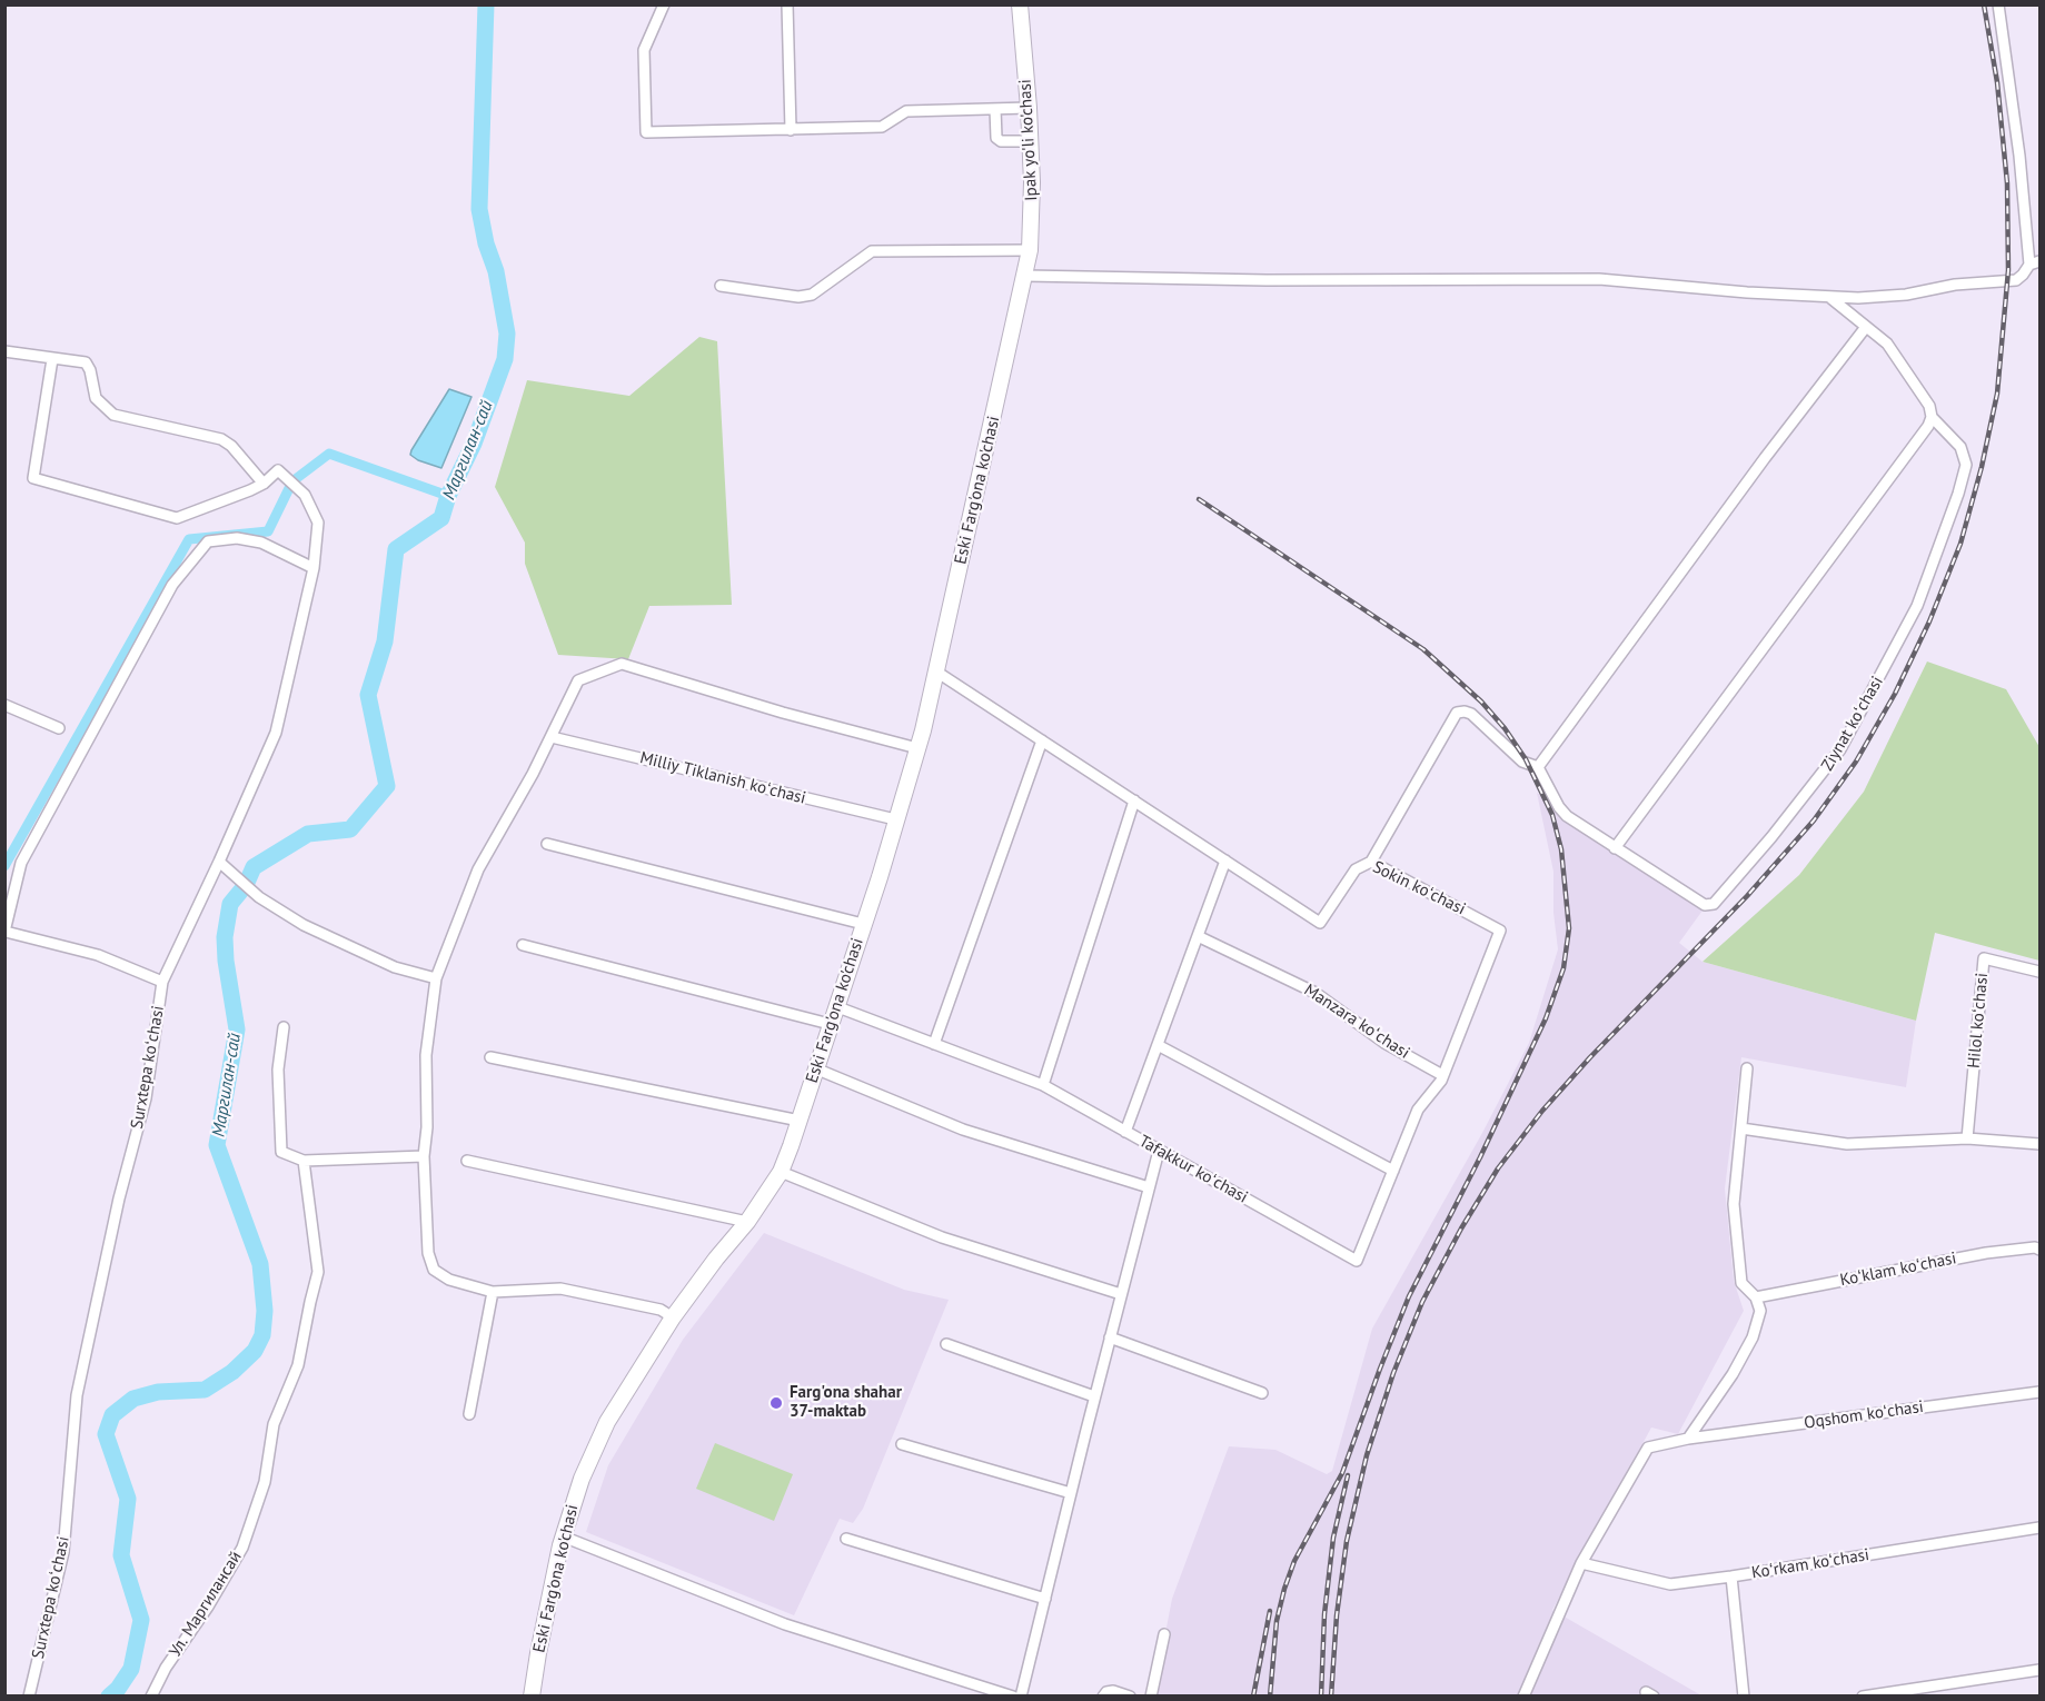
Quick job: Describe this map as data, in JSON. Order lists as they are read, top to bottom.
{
  "streets": {
    "main road": ["Ipak yo'li ko'chasi", "Eski Farg'ona ko'chasi"],
    "street": [
      "Ziynat koʻchasi",
      "Milliy Tiklanish koʻchasi",
      "Sokin koʻchasi",
      "Hilol koʻchasi",
      "Manzara koʻchasi",
      "Surxtepa koʻchasi",
      "Tafakkur koʻchasi",
      "Koʻklam koʻchasi",
      "Oqshom koʻchasi",
      "Koʻrkam koʻchasi",
      "Ул. Маргилансай"
    ]
  },
  "crossings": [
    ["Ipak yo'li ko'chasi", "Eski Farg'ona ko'chasi"],
    ["Eski Farg'ona ko'chasi", "Milliy Tiklanish koʻchasi"],
    ["Eski Farg'ona ko'chasi", "Sokin koʻchasi"],
    ["Eski Farg'ona ko'chasi", "Tafakkur koʻchasi"],
    ["Sokin koʻchasi", "Manzara koʻchasi"],
    ["Sokin koʻchasi", "Tafakkur koʻchasi"],
    ["Manzara koʻchasi", "Tafakkur koʻchasi"],
    ["Oqshom koʻchasi", "Koʻrkam koʻchasi"]
  ],
  "water": ["Маргилан-сай"],
  "places": ["Farg'ona shahar 37-maktab"]
}
